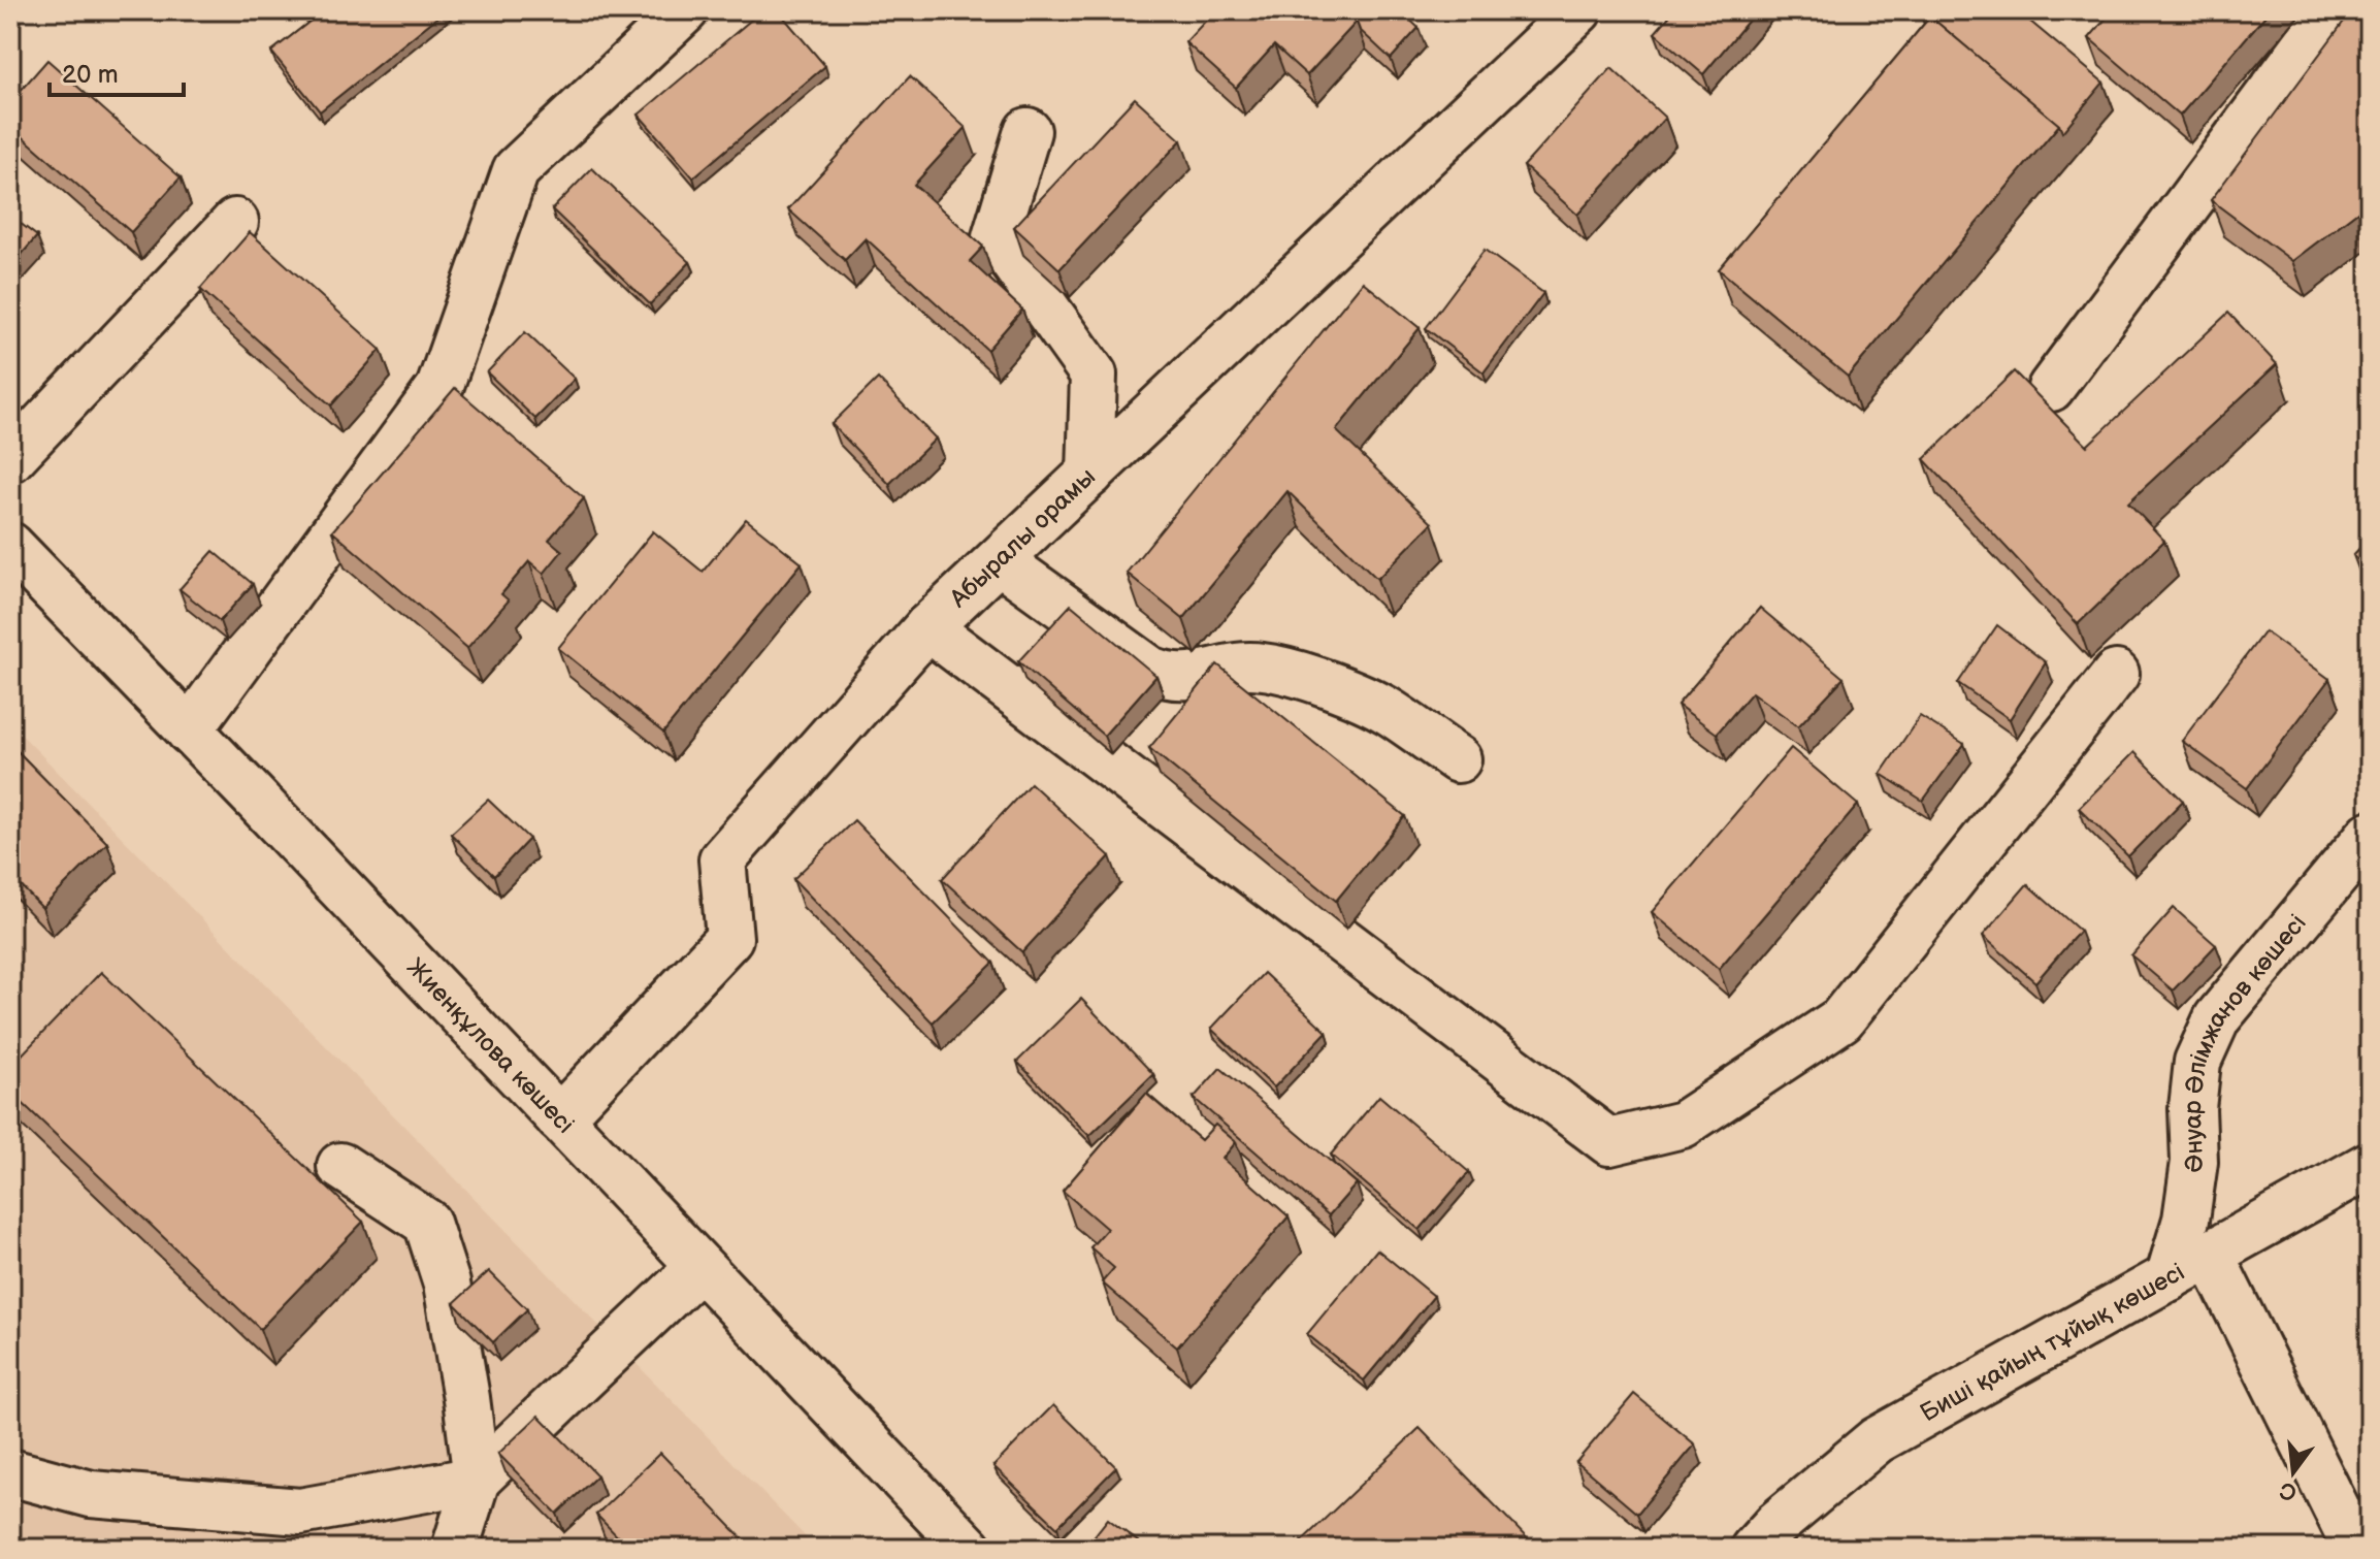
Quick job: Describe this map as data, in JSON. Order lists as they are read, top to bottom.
{
  "streets": {
    "street": [
      "Абыралы орамы",
      "Жиенқұлова көшесі",
      "Әнуар Әлімжанов көшесі",
      "Биші қайың тұйық көшесі"
    ]
  },
  "crossings": [
    ["Абыралы орамы", "Жиенқұлова көшесі"],
    ["Әнуар Әлімжанов көшесі", "Биші қайың тұйық көшесі"]
  ],
  "scale_bar": "20 m",
  "north": "bottom"
}
